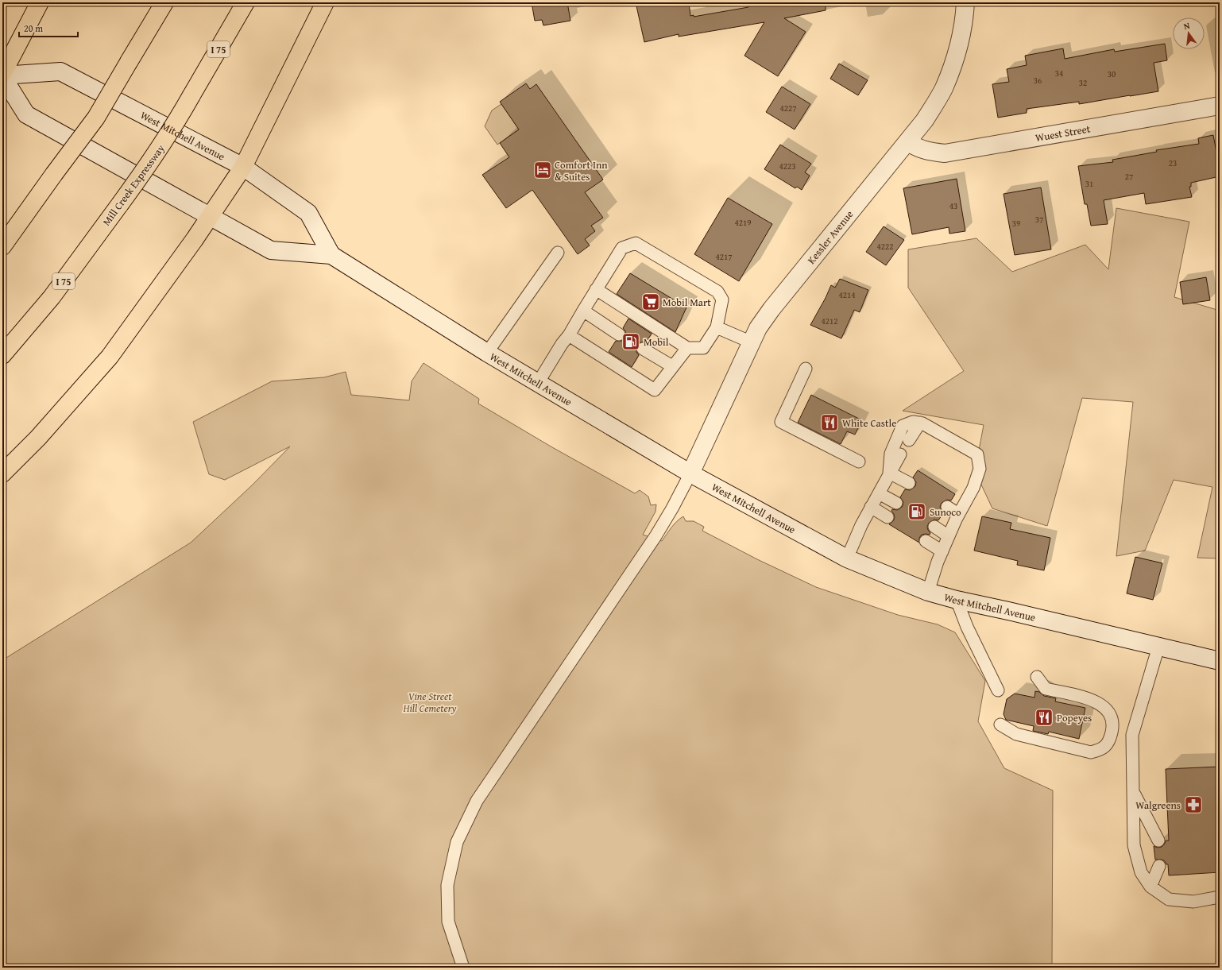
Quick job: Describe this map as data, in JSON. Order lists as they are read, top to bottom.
{
  "streets": {
    "highway": ["I 75", "Mill Creek Expressway"],
    "main road": ["Wuest Street", "West Mitchell Avenue", "Kessler Avenue"]
  },
  "crossings": [
    ["Wuest Street", "Kessler Avenue"],
    ["West Mitchell Avenue", "Kessler Avenue"]
  ],
  "parks": ["Vine Street Hill Cemetery"],
  "places": {
    "hotel": ["Comfort Inn & Suites"],
    "supermarket": ["Mobil Mart"],
    "fuel station": ["Mobil", "Sunoco"],
    "restaurant": ["White Castle", "Popeyes"],
    "pharmacy": ["Walgreens"]
  },
  "house_numbers": [
    "34",
    "30",
    "36",
    "32",
    "4227",
    "23",
    "4223",
    "27",
    "31",
    "43",
    "37",
    "4219",
    "39",
    "4222",
    "4217",
    "4214",
    "4212"
  ],
  "scale_bar": "20 m",
  "north": "top"
}
